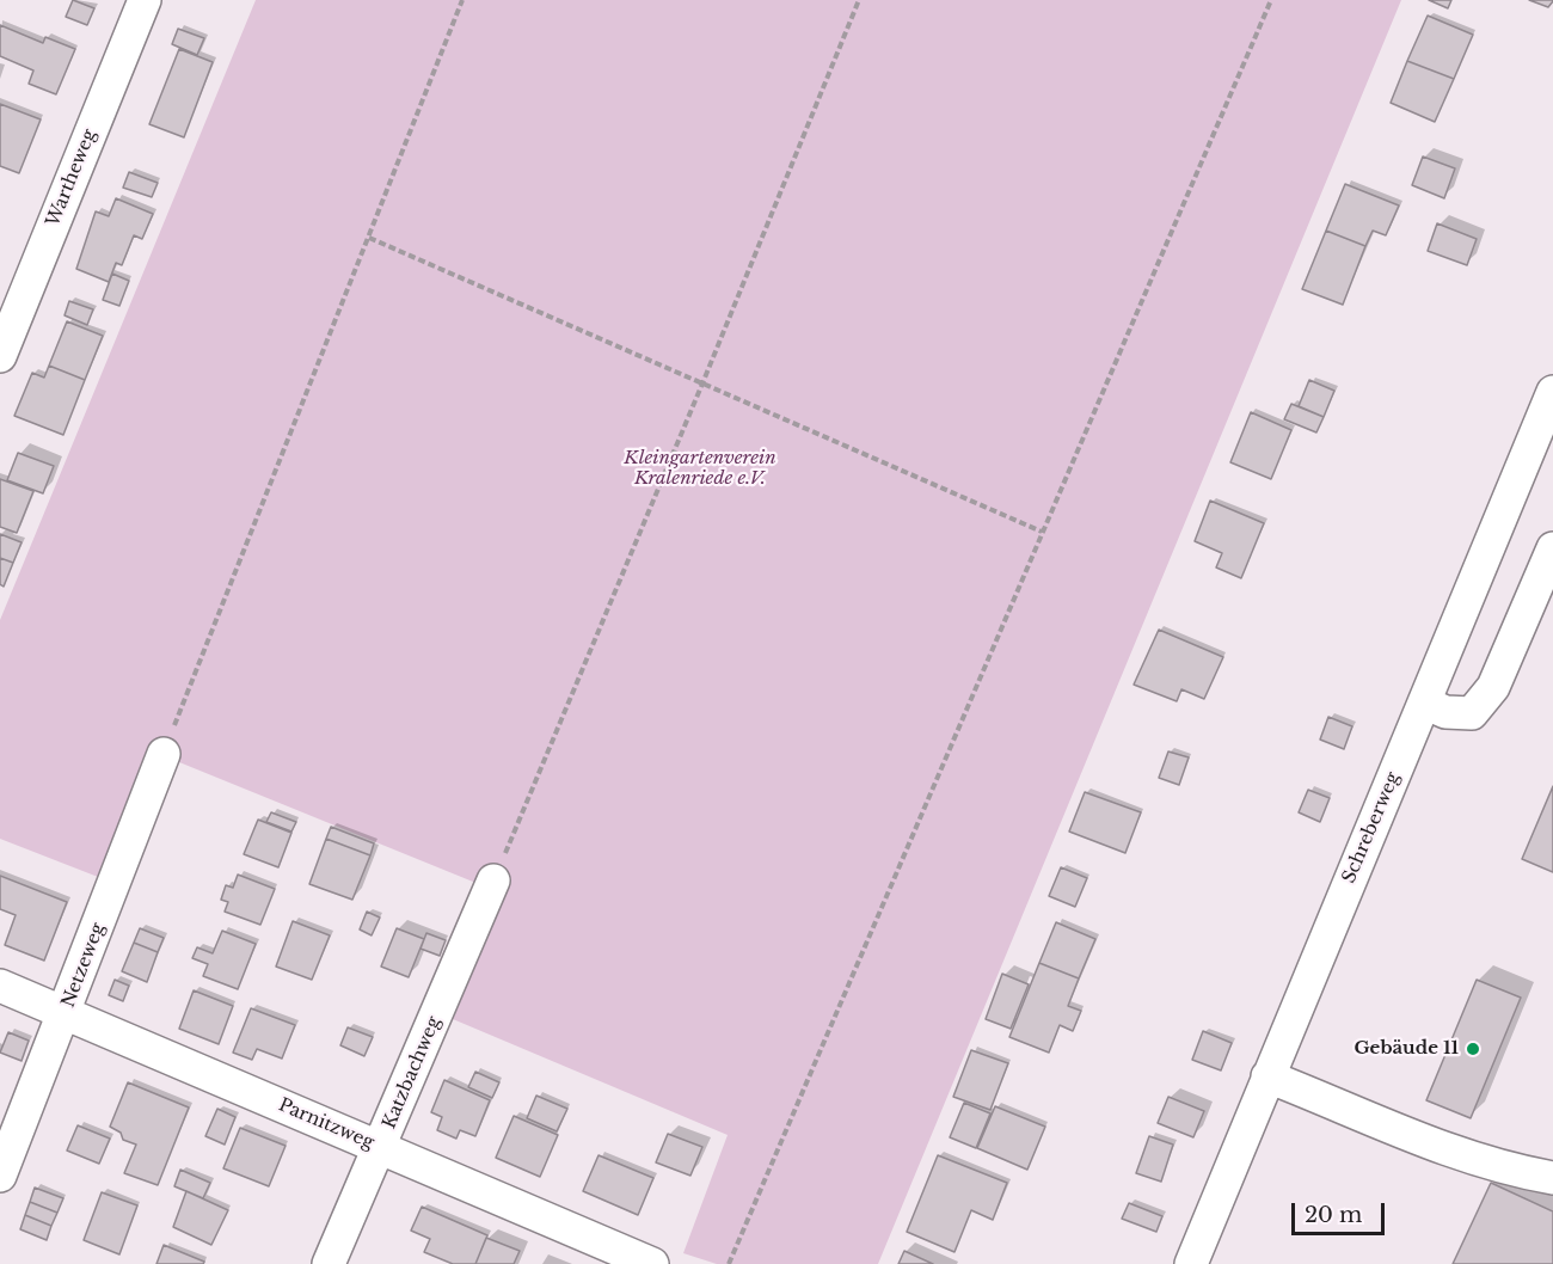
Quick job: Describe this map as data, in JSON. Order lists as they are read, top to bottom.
{
  "streets": {
    "street": [
      "Wartheweg",
      "Schreberweg",
      "Netzeweg",
      "Katzbachweg",
      "Parnitzweg"
    ]
  },
  "crossings": [
    ["Netzeweg", "Parnitzweg"],
    ["Katzbachweg", "Parnitzweg"]
  ],
  "parks": ["Kleingartenverein Kralenriede e.V."],
  "places": ["Gebäude 11"],
  "scale_bar": "20 m"
}
